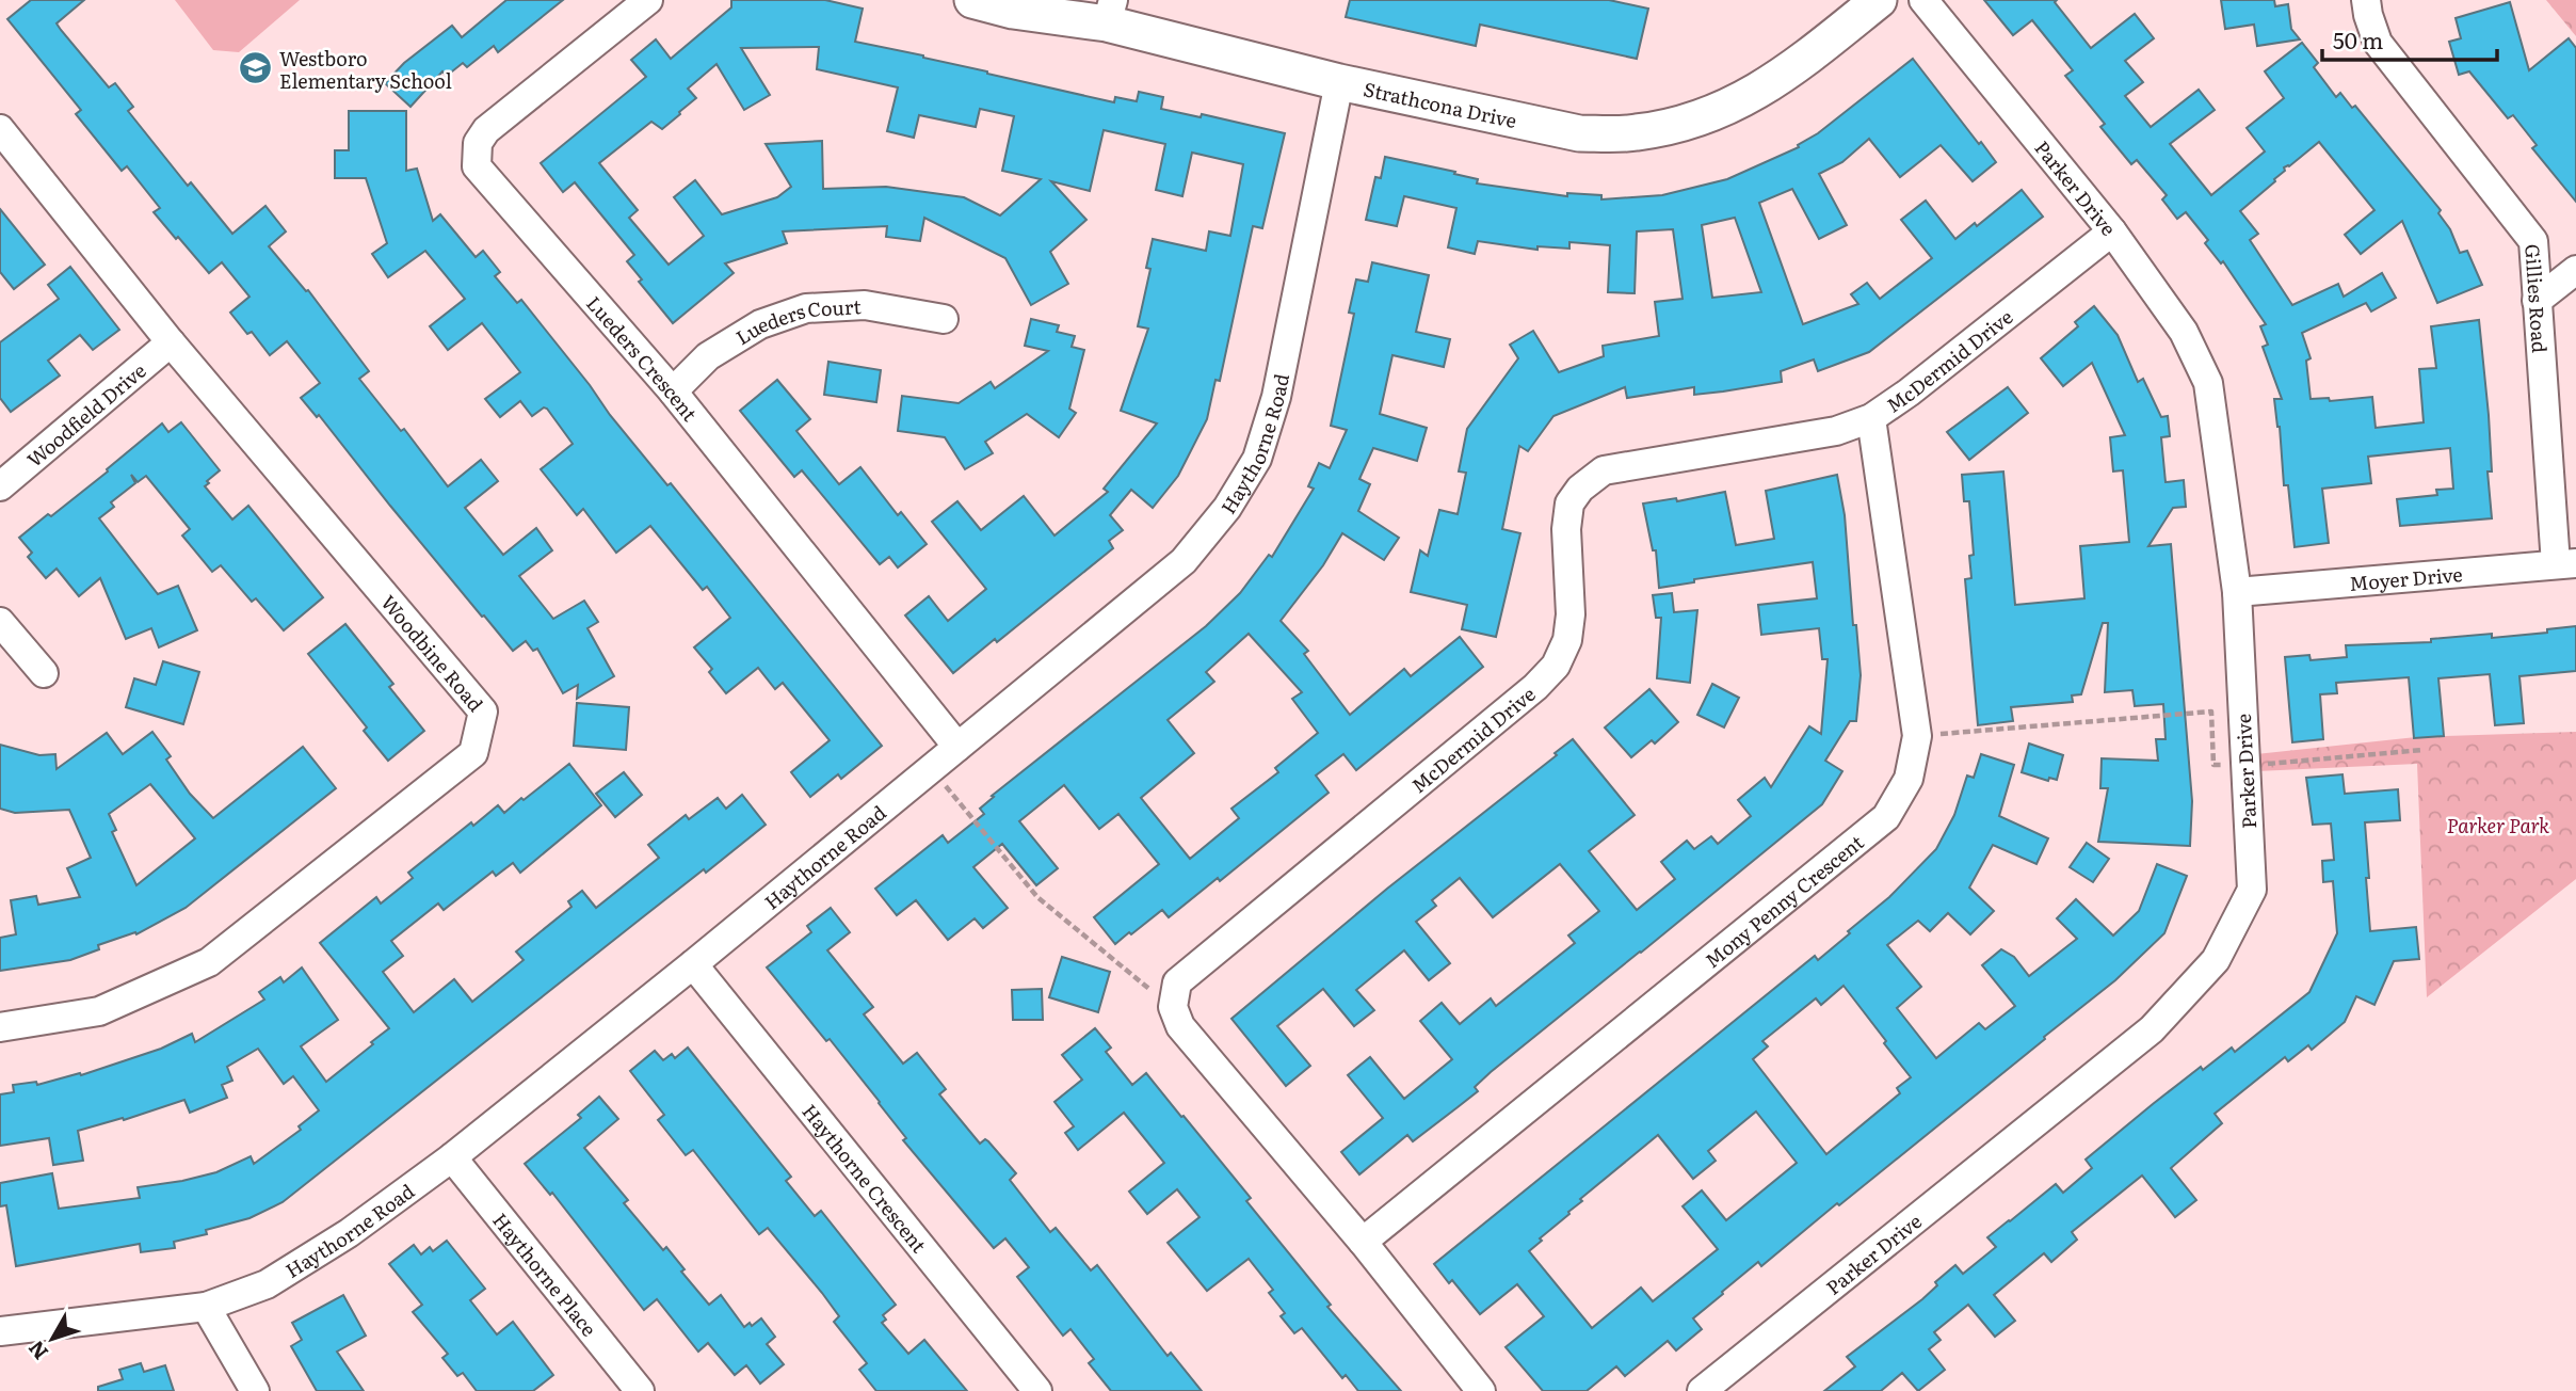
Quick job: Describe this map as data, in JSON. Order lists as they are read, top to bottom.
{
  "streets": {
    "street": [
      "Strathcona Drive",
      "Parker Drive",
      "Gillies Road",
      "Lueders Court",
      "Lueders Crescent",
      "McDermid Drive",
      "Woodfield Drive",
      "Haythorne Road",
      "Moyer Drive",
      "Woodbine Road",
      "Mony Penny Crescent",
      "Haythorne Crescent",
      "Haythorne Place"
    ]
  },
  "crossings": [
    ["Strathcona Drive", "Haythorne Road"],
    ["Parker Drive", "McDermid Drive"],
    ["Parker Drive", "Moyer Drive"],
    ["Gillies Road", "Moyer Drive"],
    ["Lueders Court", "Lueders Crescent"],
    ["Lueders Crescent", "Haythorne Road"],
    ["McDermid Drive", "Mony Penny Crescent"],
    ["Woodfield Drive", "Woodbine Road"],
    ["Haythorne Road", "Haythorne Crescent"],
    ["Haythorne Road", "Haythorne Place"]
  ],
  "parks": ["Parker Park"],
  "places": {
    "school or university": ["Westboro Elementary School"]
  },
  "scale_bar": "50 m",
  "north": "bottom left"
}
